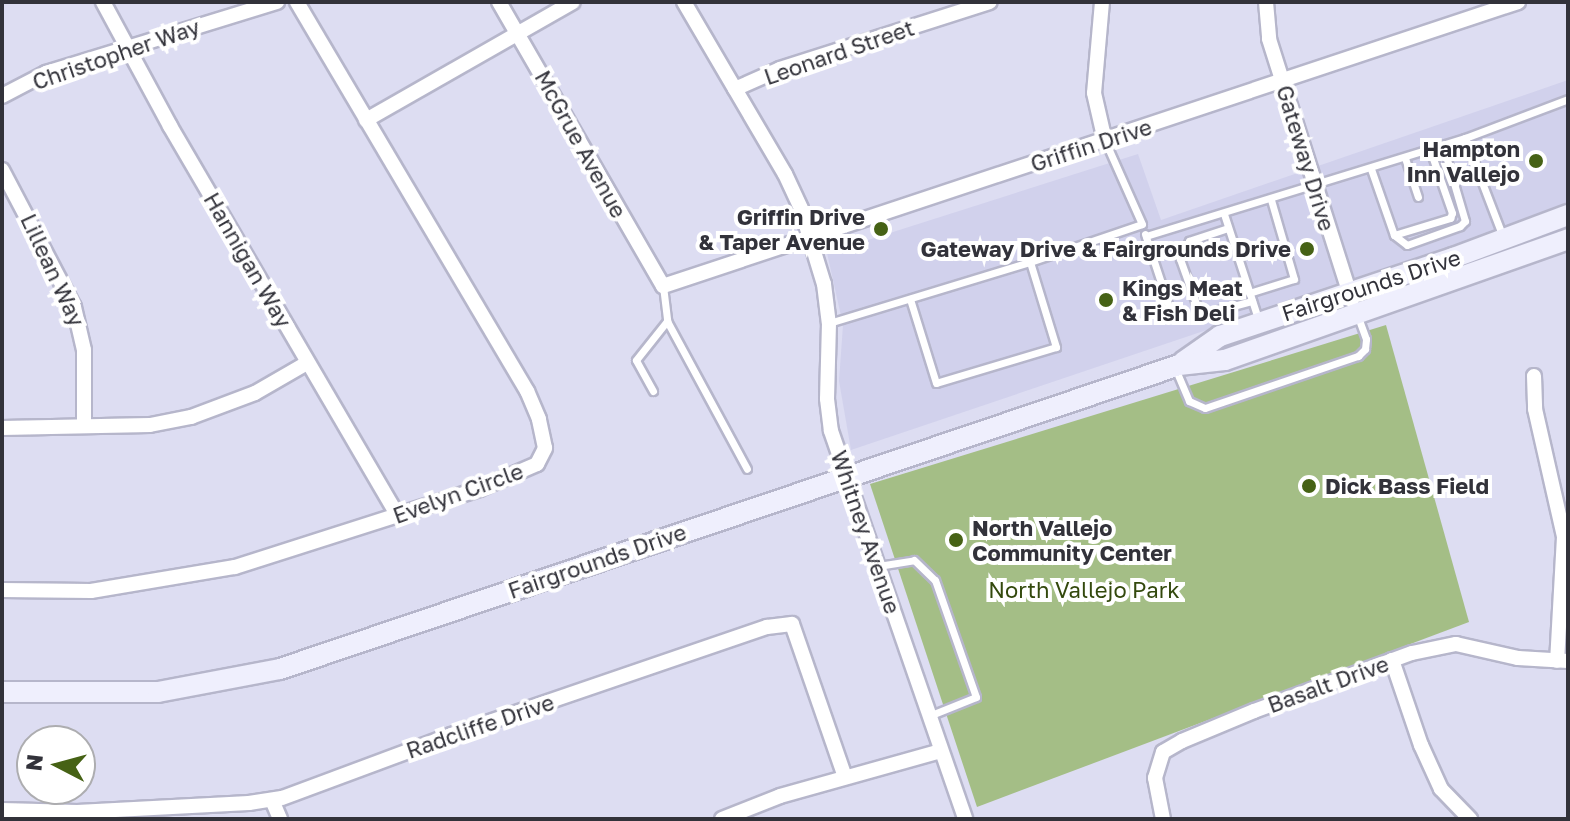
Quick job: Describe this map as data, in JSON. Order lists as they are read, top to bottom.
{
  "streets": {
    "main road": ["Fairgrounds Drive"],
    "street": [
      "Leonard Street",
      "Christopher Way",
      "McGrue Avenue",
      "Griffin Drive",
      "Gateway Drive",
      "Hannigan Way",
      "Lillean Way",
      "Evelyn Circle",
      "Whitney Avenue",
      "Basalt Drive",
      "Radcliffe Drive"
    ]
  },
  "crossings": [
    ["Leonard Street", "Whitney Avenue"],
    ["Christopher Way", "Hannigan Way"],
    ["McGrue Avenue", "Griffin Drive"],
    ["Griffin Drive", "Gateway Drive"],
    ["Griffin Drive", "Whitney Avenue"],
    ["Gateway Drive", "Fairgrounds Drive"],
    ["Hannigan Way", "Evelyn Circle"],
    ["Fairgrounds Drive", "Whitney Avenue"]
  ],
  "parks": ["North Vallejo Park"],
  "places": [
    "Hampton Inn Vallejo",
    "Griffin Drive & Taper Avenue",
    "Gateway Drive & Fairgrounds Drive",
    "Kings Meat & Fish Deli",
    "Dick Bass Field",
    "North Vallejo Community Center"
  ],
  "north": "left"
}
